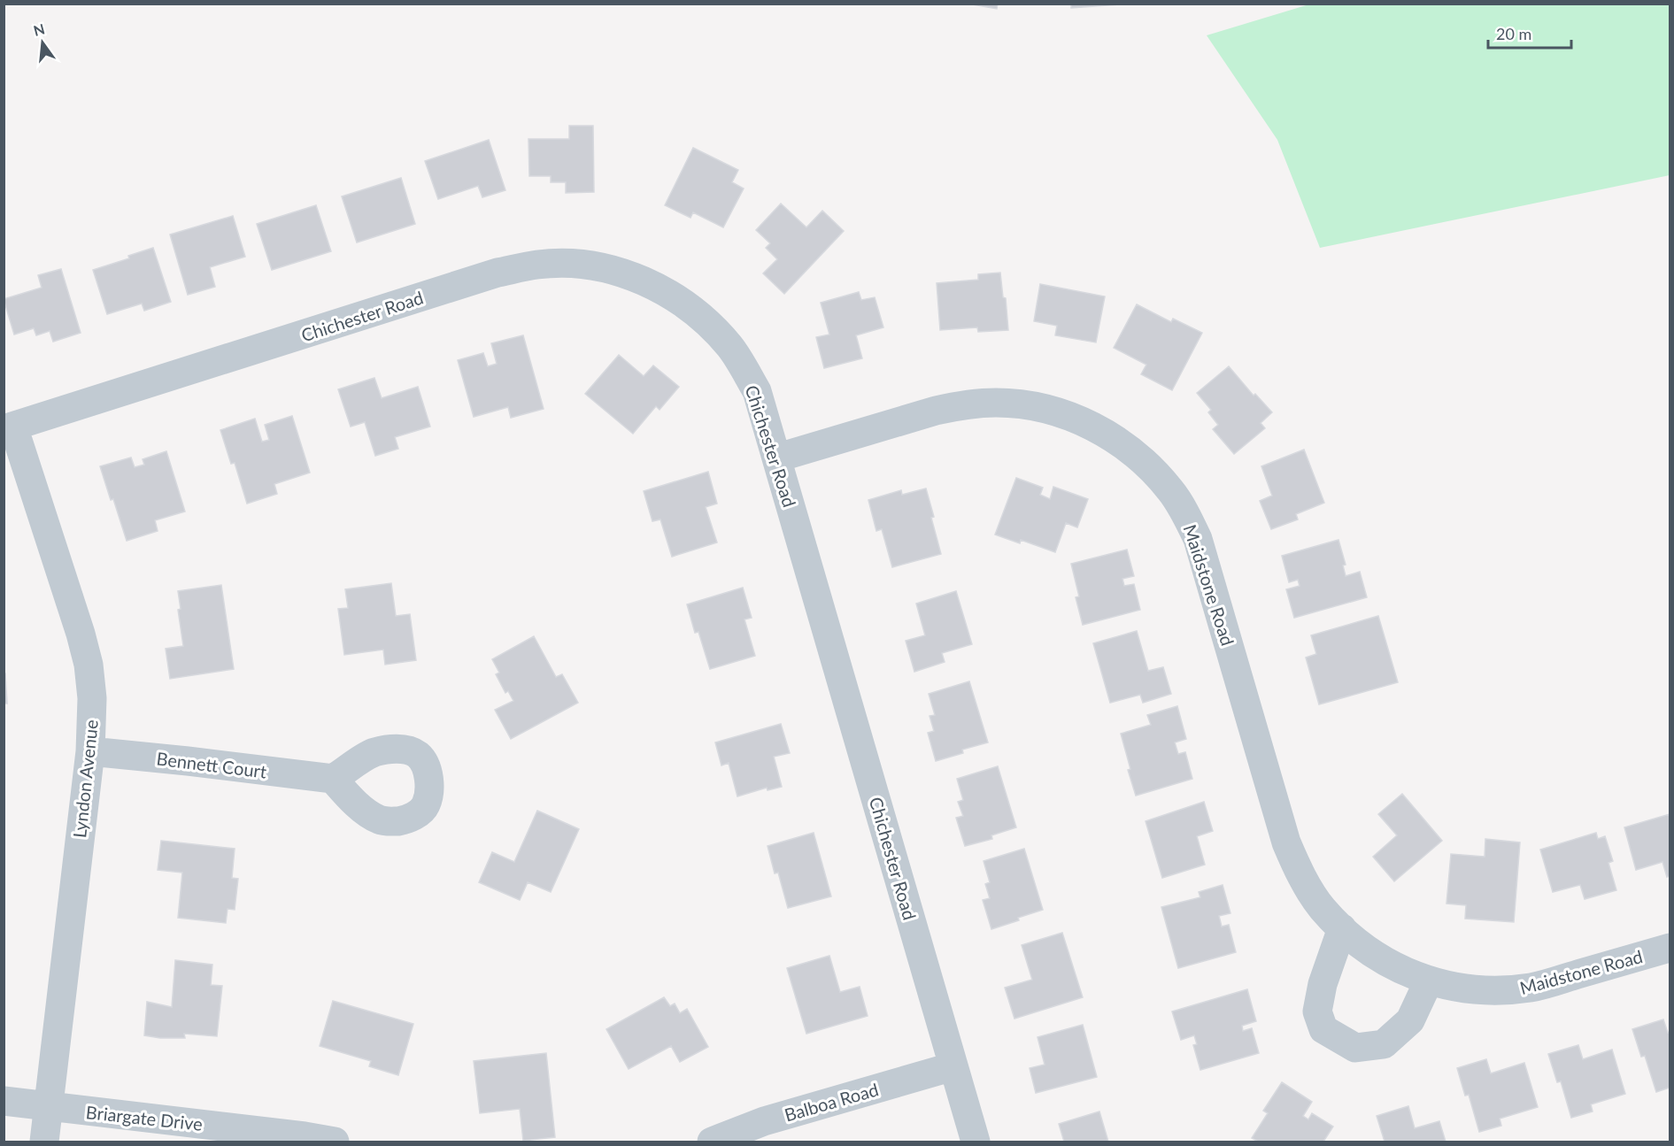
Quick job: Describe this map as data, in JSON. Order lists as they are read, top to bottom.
{
  "streets": {
    "street": [
      "Chichester Road",
      "Maidstone Road",
      "Bennett Court",
      "Lyndon Avenue",
      "Balboa Road",
      "Briargate Drive"
    ]
  },
  "crossings": [
    ["Chichester Road", "Maidstone Road"],
    ["Chichester Road", "Lyndon Avenue"],
    ["Chichester Road", "Balboa Road"],
    ["Bennett Court", "Lyndon Avenue"],
    ["Lyndon Avenue", "Briargate Drive"]
  ],
  "scale_bar": "20 m",
  "north": "top"
}
